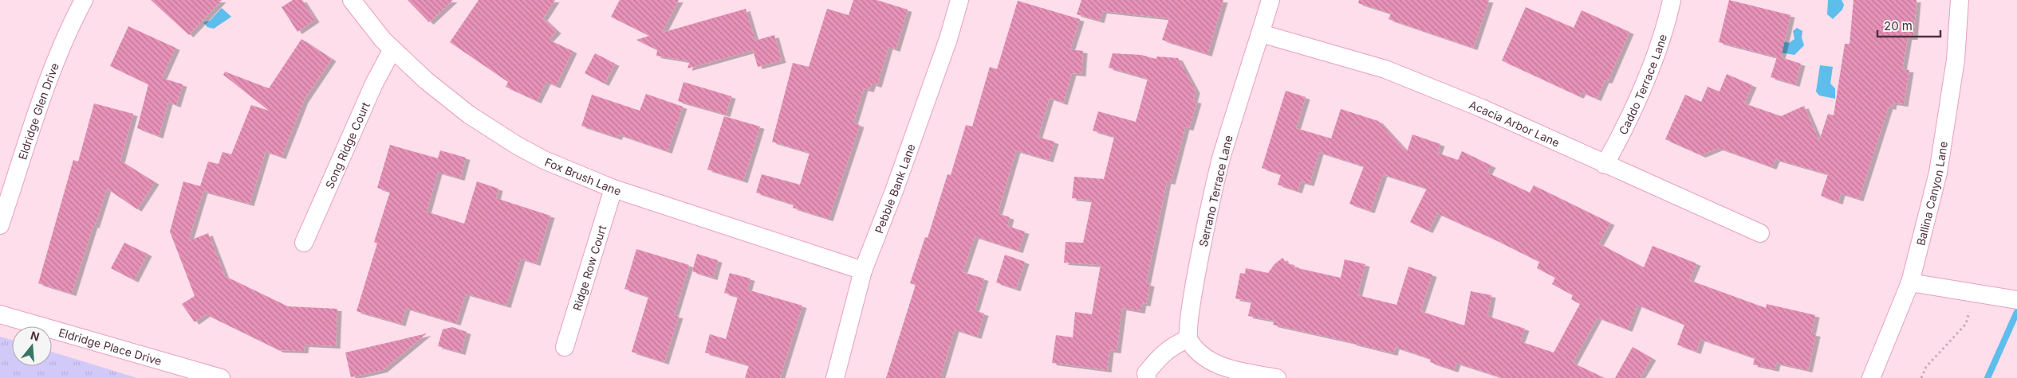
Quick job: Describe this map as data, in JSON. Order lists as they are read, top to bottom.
{
  "streets": {
    "street": [
      "Caddo Terrace Lane",
      "Eldridge Glen Drive",
      "Acacia Arbor Lane",
      "Song Ridge Court",
      "Fox Brush Lane",
      "Pebble Bank Lane",
      "Serrano Terrace Lane",
      "Ballina Canyon Lane",
      "Ridge Row Court",
      "Eldridge Place Drive"
    ]
  },
  "crossings": [
    ["Caddo Terrace Lane", "Acacia Arbor Lane"],
    ["Acacia Arbor Lane", "Serrano Terrace Lane"],
    ["Song Ridge Court", "Fox Brush Lane"],
    ["Fox Brush Lane", "Pebble Bank Lane"],
    ["Fox Brush Lane", "Ridge Row Court"]
  ],
  "scale_bar": "20 m",
  "north": "top"
}
